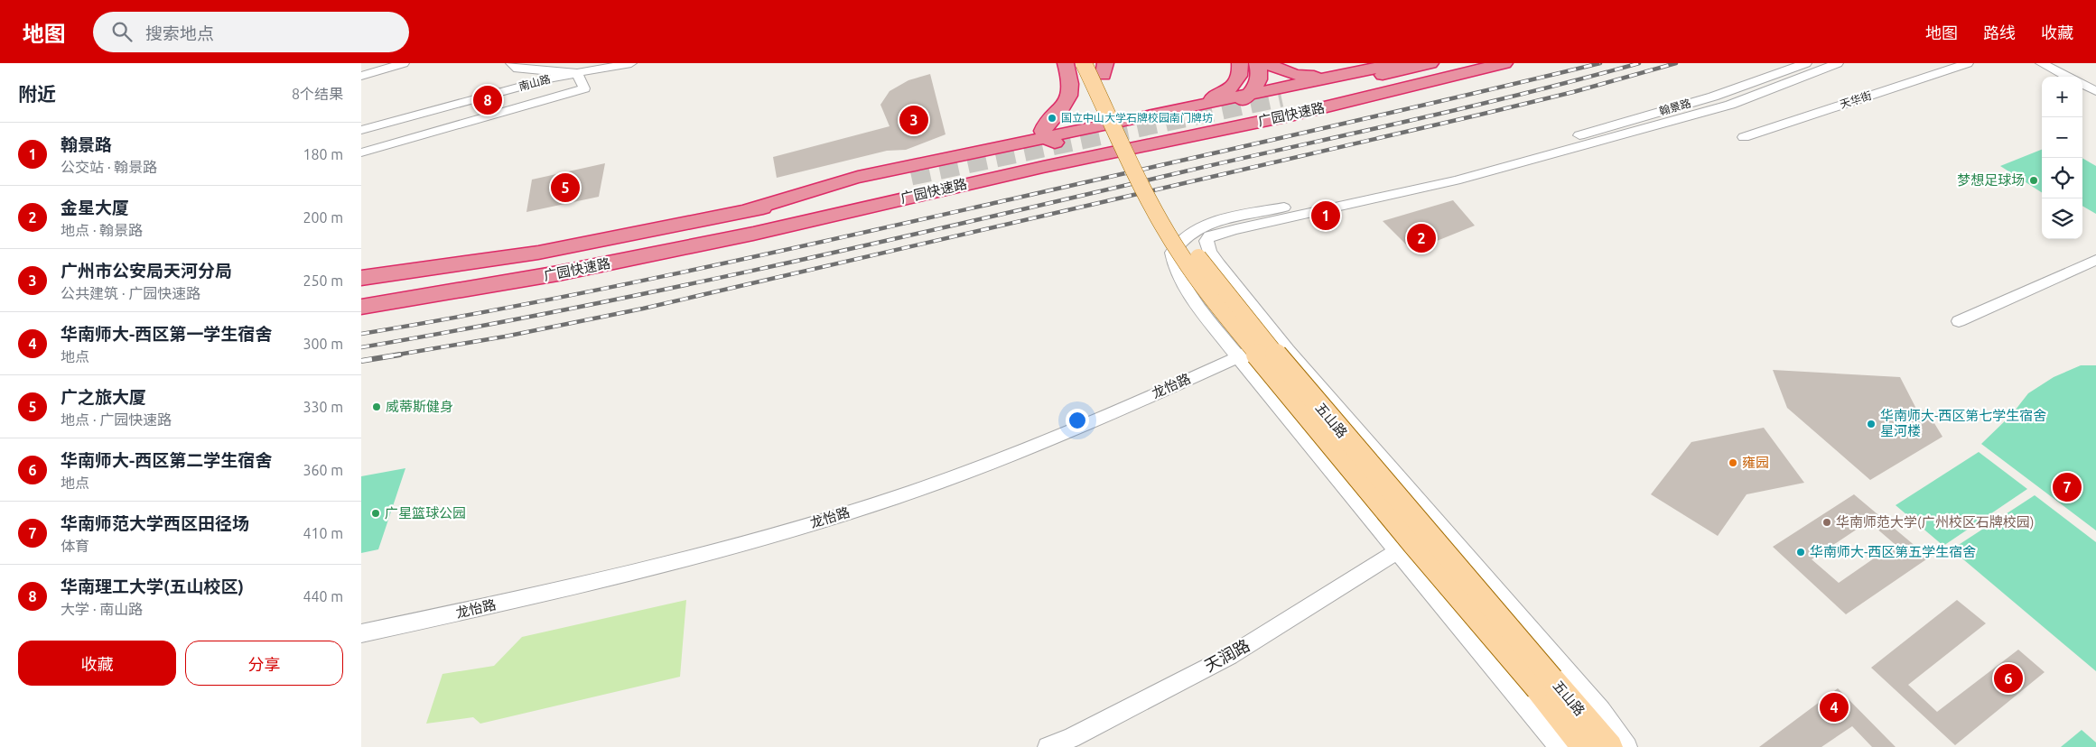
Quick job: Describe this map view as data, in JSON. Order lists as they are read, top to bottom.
{
  "streets": {
    "highway": ["广园快速路"],
    "main road": ["五山路"],
    "street": [
      "南山路",
      "天华街",
      "翰景路",
      "龙怡路",
      "天润路"
    ]
  },
  "crossings": [
    ["翰景路", "龙怡路"]
  ],
  "places": [
    "国立中山大学石牌校园南门牌坊",
    "梦想足球场",
    "威蒂斯健身",
    "华南师大-西区第七学生宿舍 星河楼",
    "雍园",
    "广星篮球公园",
    "华南师范大学(广州校区石牌校园)",
    "华南师大-西区第五学生宿舍"
  ],
  "page": {
    "header": "地图",
    "search": "搜索地点",
    "nav": ["地图", "路线", "收藏"],
    "heading": ["附近", "8个结果"],
    "map_buttons": ["+", "−"],
    "pins": [
      "8",
      "3",
      "5",
      "1",
      "2",
      "7",
      "6",
      "4"
    ],
    "list": [
      {
        "mark": "1",
        "name": "翰景路",
        "note": "公交站 · 翰景路",
        "value": "180 m"
      },
      {
        "mark": "2",
        "name": "金星大厦",
        "note": "地点 · 翰景路",
        "value": "200 m"
      },
      {
        "mark": "3",
        "name": "广州市公安局天河分局",
        "note": "公共建筑 · 广园快速路",
        "value": "250 m"
      },
      {
        "mark": "4",
        "name": "华南师大-西区第一学生宿舍",
        "note": "地点",
        "value": "300 m"
      },
      {
        "mark": "5",
        "name": "广之旅大厦",
        "note": "地点 · 广园快速路",
        "value": "330 m"
      },
      {
        "mark": "6",
        "name": "华南师大-西区第二学生宿舍",
        "note": "地点",
        "value": "360 m"
      },
      {
        "mark": "7",
        "name": "华南师范大学西区田径场",
        "note": "体育",
        "value": "410 m"
      },
      {
        "mark": "8",
        "name": "华南理工大学(五山校区)",
        "note": "大学 · 南山路",
        "value": "440 m"
      }
    ],
    "buttons": ["收藏", "分享"]
  }
}
